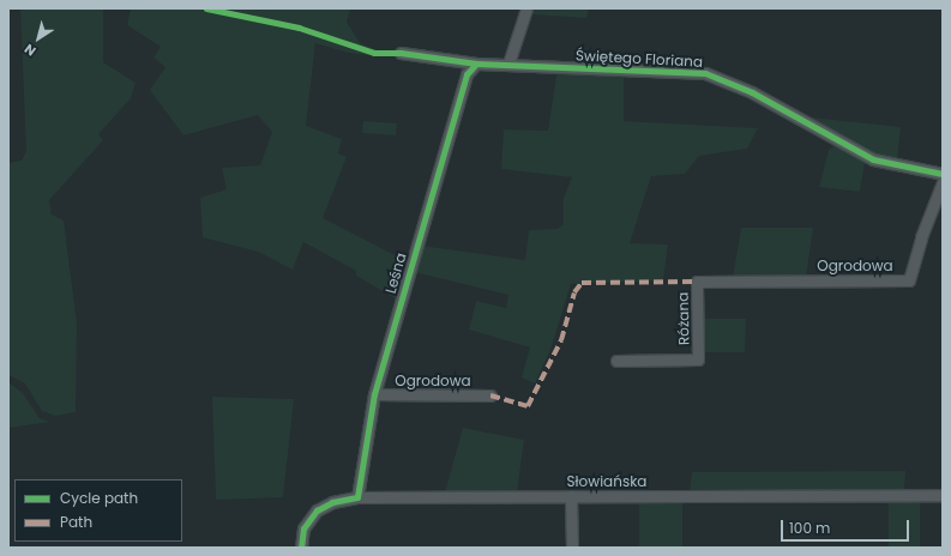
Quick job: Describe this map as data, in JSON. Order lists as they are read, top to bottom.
{
  "streets": {
    "street": [
      "Świętego Floriana",
      "Ogrodowa",
      "Leśna",
      "Różana",
      "Słowiańska"
    ]
  },
  "crossings": [
    ["Świętego Floriana", "Leśna"],
    ["Ogrodowa", "Leśna"],
    ["Ogrodowa", "Różana"],
    ["Leśna", "Słowiańska"]
  ],
  "legend": ["Cycle path", "Path"],
  "scale_bar": "100 m",
  "north": "bottom left"
}
